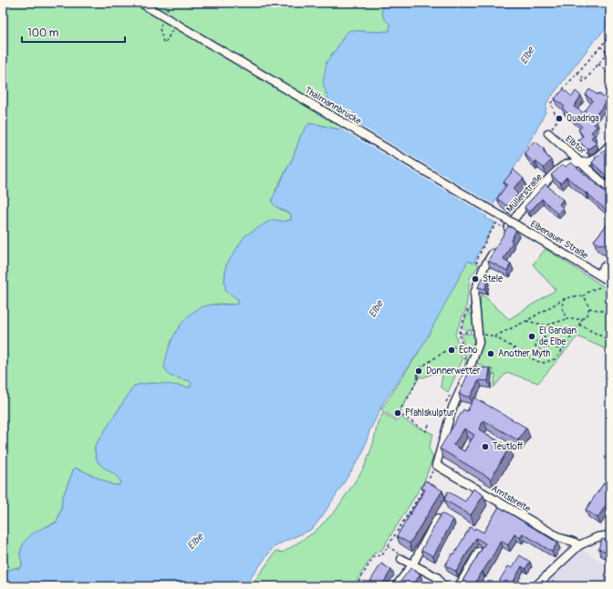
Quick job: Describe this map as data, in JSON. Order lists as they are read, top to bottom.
{
  "streets": {
    "street": [
      "Thälmannbrücke",
      "Elbtor",
      "Müllerstraße",
      "Elbenauer Straße",
      "Amtsbreite"
    ]
  },
  "crossings": [
    ["Thälmannbrücke", "Elbenauer Straße"],
    ["Elbtor", "Müllerstraße"]
  ],
  "water": ["Elbe"],
  "places": [
    "Quadriga",
    "Stele",
    "El Gardian de Elbe",
    "Echo",
    "Another Myth",
    "Donnerwetter",
    "Pfahlskulptur",
    "Teutloff"
  ],
  "scale_bar": "100 m"
}
